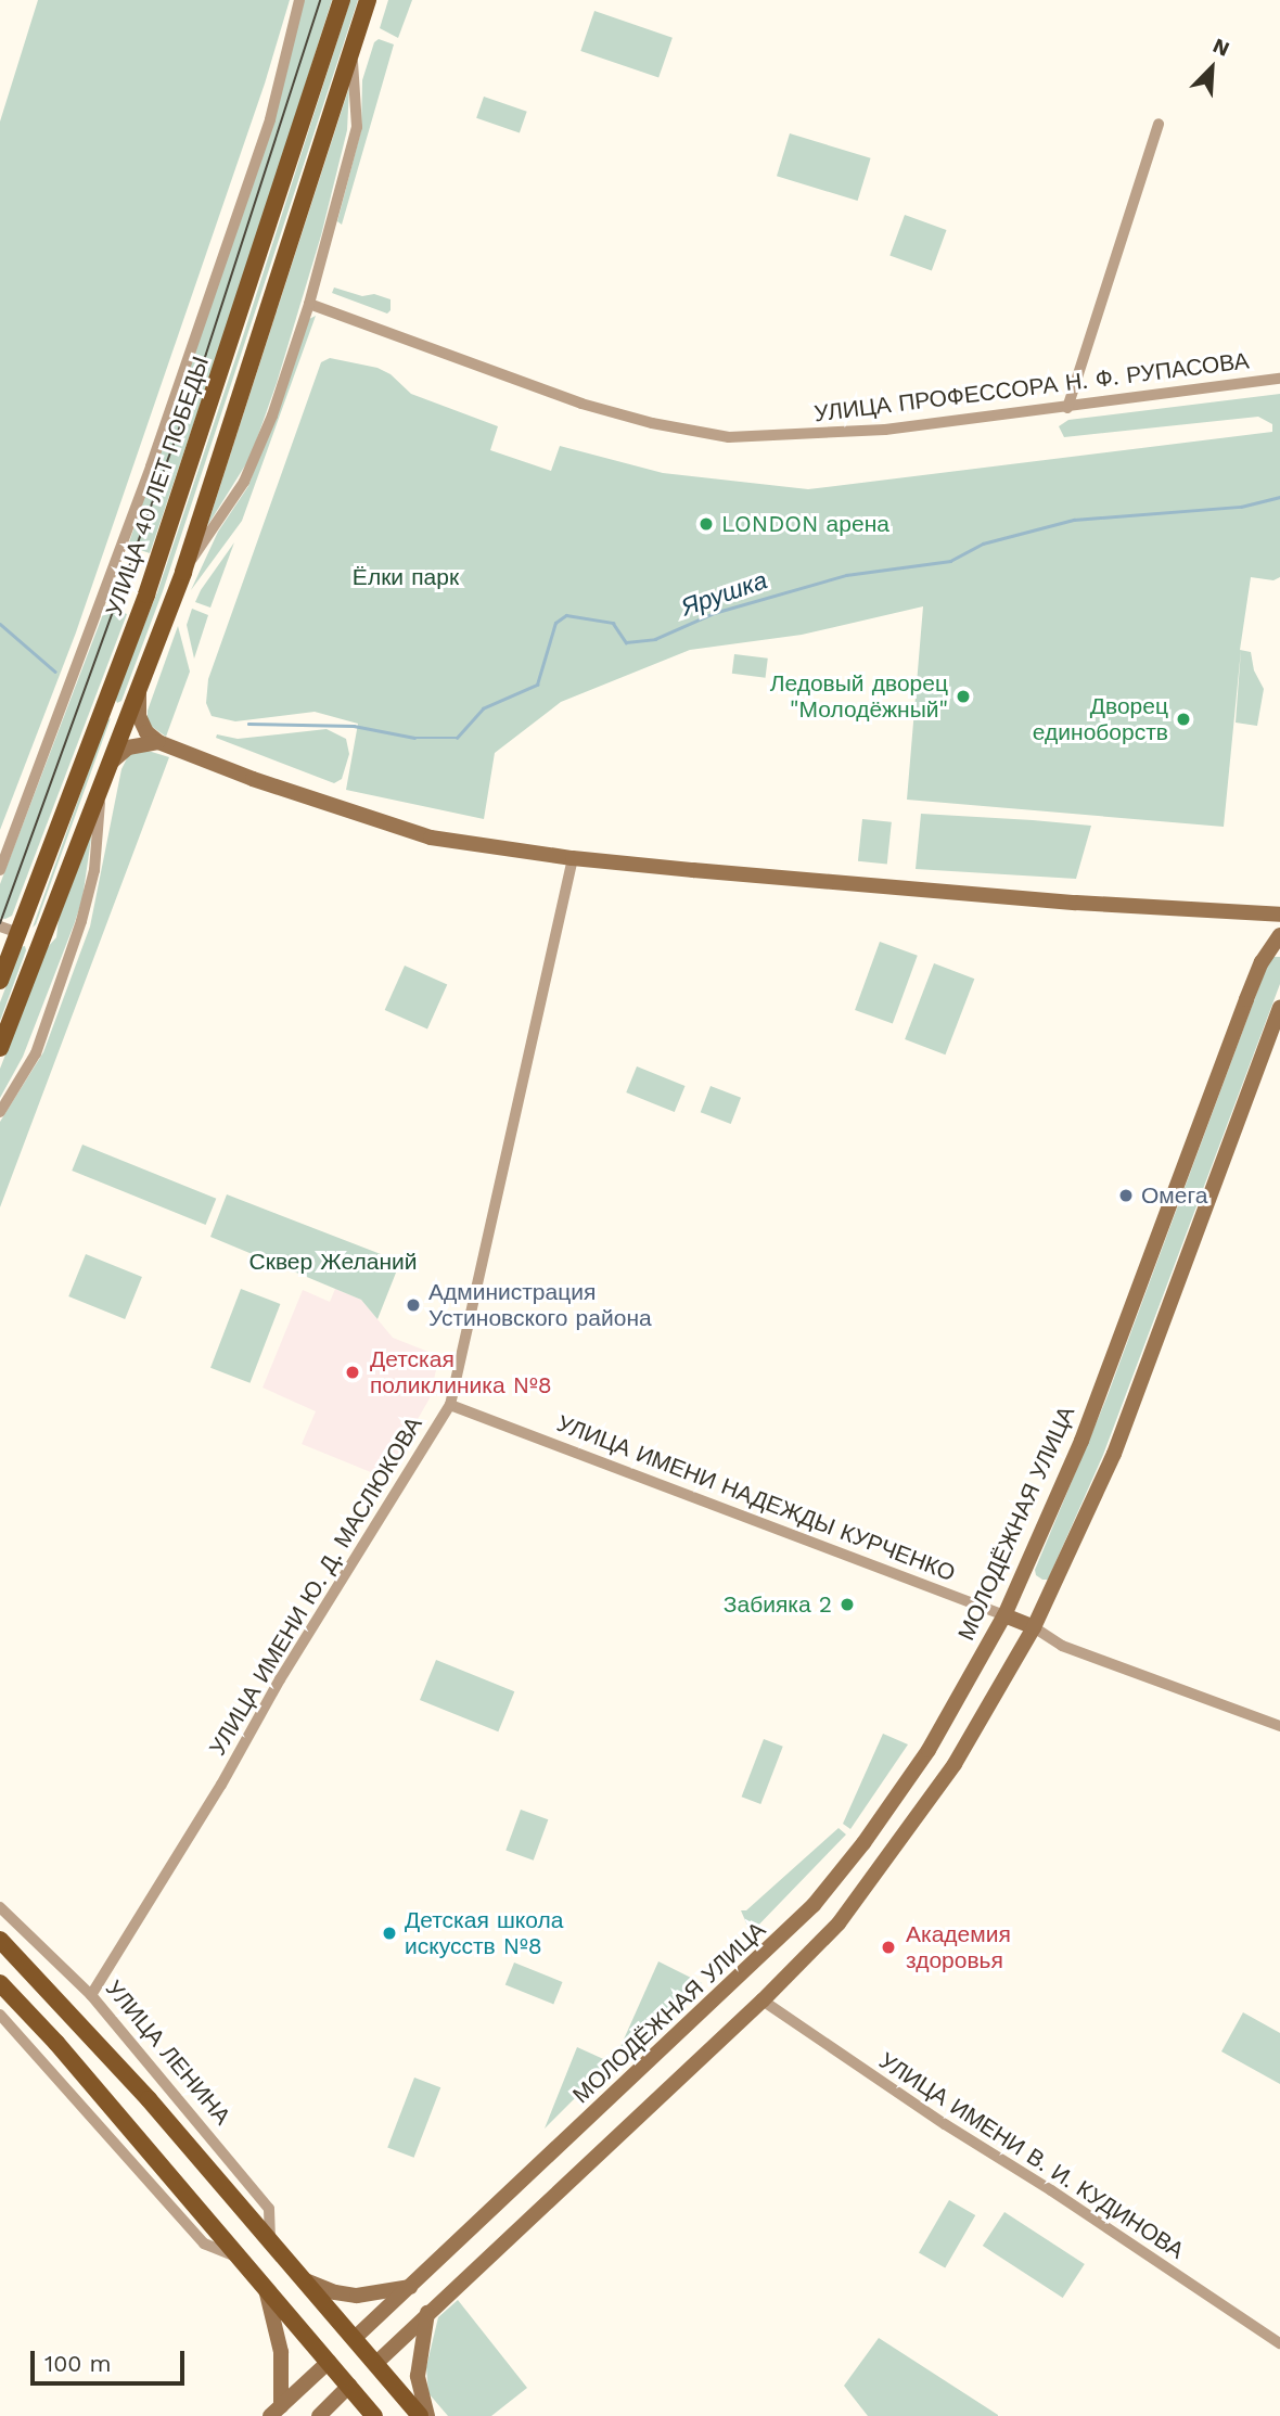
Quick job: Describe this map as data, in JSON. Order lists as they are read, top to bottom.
{
  "streets": {
    "main road": ["УЛИЦА 40 ЛЕТ ПОБЕДЫ", "МОЛОДЁЖНАЯ УЛИЦА", "УЛИЦА ЛЕНИНА"],
    "street": [
      "УЛИЦА ПРОФЕССОРА Н. Ф. РУПАСОВА",
      "УЛИЦА ИМЕНИ НАДЕЖДЫ КУРЧЕНКО",
      "УЛИЦА ИМЕНИ Ю. Д. МАСЛЮКОВА",
      "УЛИЦА ИМЕНИ В. И. КУДИНОВА"
    ]
  },
  "crossings": [
    ["УЛИЦА ИМЕНИ НАДЕЖДЫ КУРЧЕНКО", "МОЛОДЁЖНАЯ УЛИЦА"],
    ["УЛИЦА ИМЕНИ НАДЕЖДЫ КУРЧЕНКО", "УЛИЦА ИМЕНИ Ю. Д. МАСЛЮКОВА"],
    ["МОЛОДЁЖНАЯ УЛИЦА", "УЛИЦА ЛЕНИНА"],
    ["УЛИЦА ИМЕНИ Ю. Д. МАСЛЮКОВА", "УЛИЦА ЛЕНИНА"]
  ],
  "water": ["Ярушка"],
  "parks": ["Ёлки парк", "Сквер Желаний"],
  "places": [
    "LONDON арена",
    "Ледовый дворец \"Молодёжный\"",
    "Дворец единоборств",
    "Омега",
    "Администрация Устиновского района",
    "Детская поликлиника №8",
    "Забияка 2",
    "Детская школа искусств №8",
    "Академия здоровья"
  ],
  "scale_bar": "100 m",
  "north": "top right"
}
